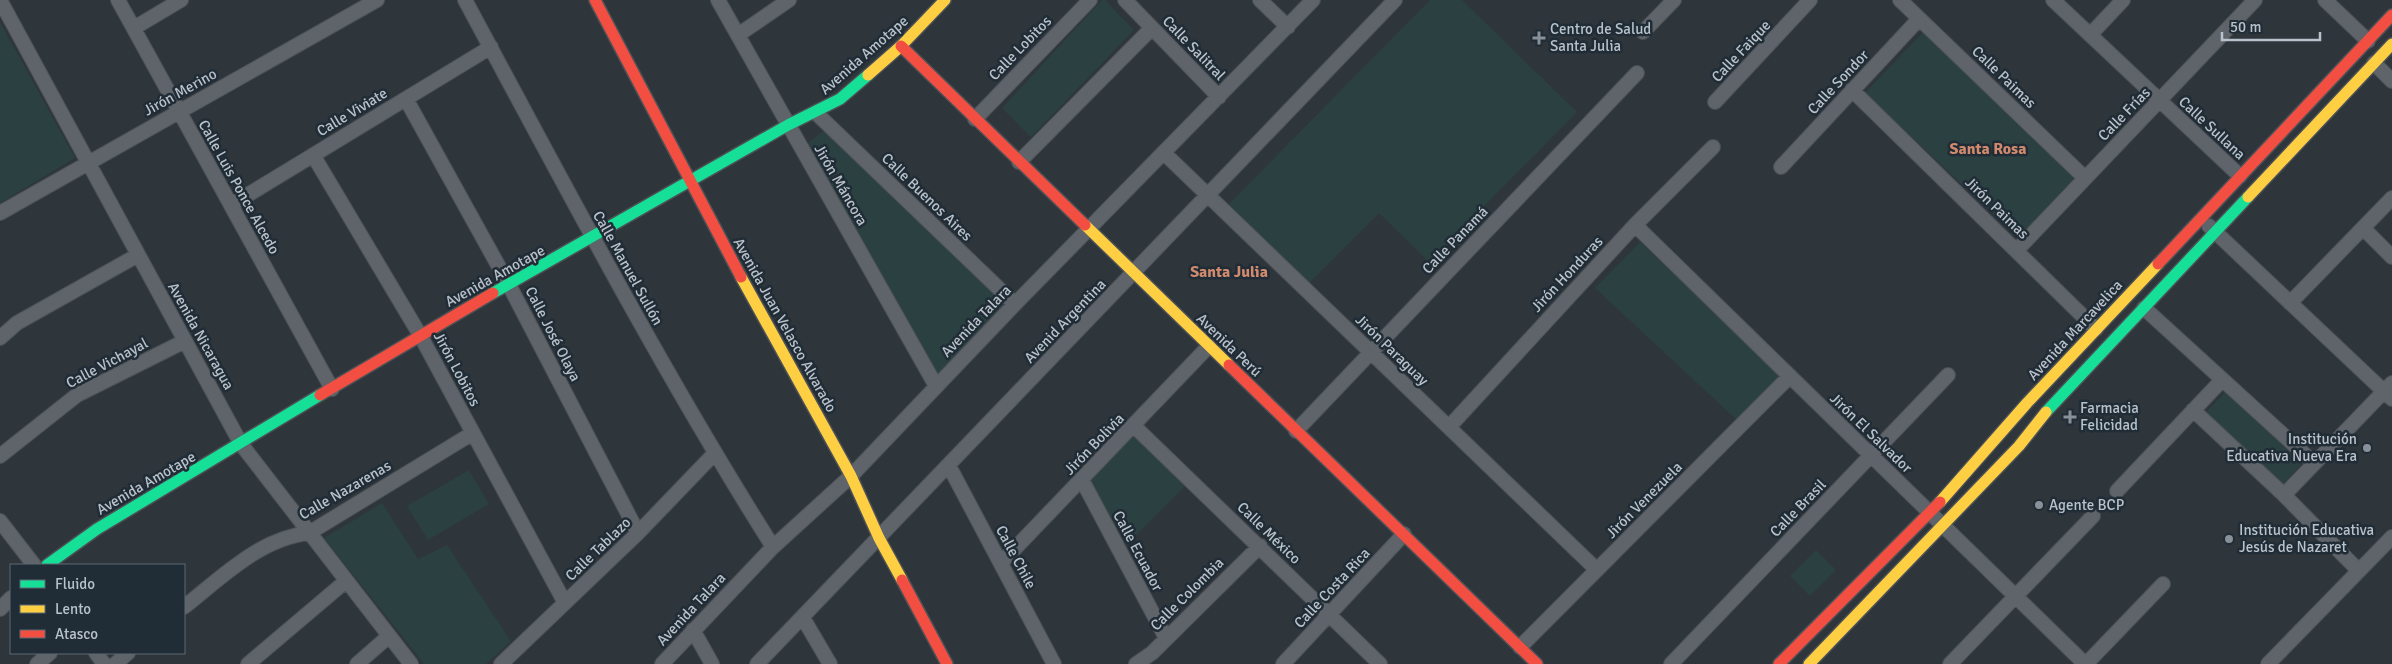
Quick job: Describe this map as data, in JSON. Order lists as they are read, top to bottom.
{
  "streets": {
    "street": [
      "Calle Lobitos",
      "Calle Salitral",
      "Calle Faique",
      "Avenida Amotape",
      "Calle Paimas",
      "Calle Sondor",
      "Jirón Merino",
      "Calle Viviate",
      "Calle Frías",
      "Calle Sullana",
      "Jirón Máncora",
      "Calle Luis Ponce Alcedo",
      "Calle Buenos Aires",
      "Jirón Paimas",
      "Calle Panamá",
      "Calle Manuel Sullón",
      "Jirón Honduras",
      "Avenida Talara",
      "Avenid Argentina",
      "Avenida Juan Velasco Alvarado",
      "Avenida Marcavelica",
      "Calle José Olaya",
      "Avenida Nicaragua",
      "Avenida Perú",
      "Jirón Paraguay",
      "Calle Vichayal",
      "Jirón Lobitos",
      "Jirón El Salvador",
      "Jirón Bolivia",
      "Calle Nazarenas",
      "Jirón Venezuela",
      "Calle Brasil",
      "Calle México",
      "Calle Tablazo",
      "Calle Ecuador",
      "Calle Chile",
      "Calle Costa Rica",
      "Calle Colombia"
    ]
  },
  "crossings": [
    ["Calle Lobitos", "Avenida Perú"],
    ["Calle Salitral", "Avenida Talara"],
    ["Avenida Amotape", "Jirón Máncora"],
    ["Avenida Amotape", "Calle Luis Ponce Alcedo"],
    ["Avenida Amotape", "Calle Buenos Aires"],
    ["Avenida Amotape", "Calle Manuel Sullón"],
    ["Avenida Amotape", "Avenida Juan Velasco Alvarado"],
    ["Avenida Amotape", "Calle José Olaya"],
    ["Avenida Amotape", "Avenida Nicaragua"],
    ["Avenida Amotape", "Avenida Perú"],
    ["Avenida Amotape", "Jirón Lobitos"],
    ["Calle Paimas", "Calle Sondor"],
    ["Calle Paimas", "Calle Frías"],
    ["Calle Sondor", "Jirón Paimas"],
    ["Jirón Merino", "Calle Luis Ponce Alcedo"],
    ["Jirón Merino", "Avenida Nicaragua"],
    ["Calle Viviate", "Calle Luis Ponce Alcedo"],
    ["Calle Viviate", "Calle Manuel Sullón"],
    ["Calle Viviate", "Calle José Olaya"],
    ["Calle Viviate", "Jirón Lobitos"],
    ["Calle Frías", "Calle Sullana"],
    ["Calle Frías", "Jirón Paimas"],
    ["Calle Sullana", "Avenida Marcavelica"],
    ["Jirón Máncora", "Avenida Talara"],
    ["Calle Buenos Aires", "Avenida Talara"],
    ["Jirón Paimas", "Avenida Marcavelica"],
    ["Calle Panamá", "Avenida Perú"],
    ["Calle Panamá", "Jirón Paraguay"],
    ["Calle Manuel Sullón", "Avenida Talara"],
    ["Calle Manuel Sullón", "Calle Tablazo"],
    ["Jirón Honduras", "Jirón Paraguay"],
    ["Jirón Honduras", "Jirón El Salvador"],
    ["Avenida Talara", "Avenida Juan Velasco Alvarado"],
    ["Avenida Talara", "Avenida Perú"],
    ["Avenida Talara", "Jirón Paraguay"],
    ["Avenid Argentina", "Avenida Juan Velasco Alvarado"],
    ["Avenid Argentina", "Avenida Perú"],
    ["Avenid Argentina", "Jirón Paraguay"],
    ["Avenid Argentina", "Calle Chile"],
    ["Avenida Marcavelica", "Jirón El Salvador"],
    ["Calle José Olaya", "Calle Tablazo"],
    ["Avenida Nicaragua", "Calle Vichayal"],
    ["Avenida Nicaragua", "Calle Nazarenas"],
    ["Avenida Perú", "Jirón Bolivia"],
    ["Avenida Perú", "Jirón Venezuela"],
    ["Avenida Perú", "Calle Costa Rica"],
    ["Jirón Paraguay", "Jirón Venezuela"],
    ["Jirón Lobitos", "Calle Nazarenas"],
    ["Jirón Lobitos", "Calle Tablazo"],
    ["Jirón El Salvador", "Jirón Venezuela"],
    ["Jirón El Salvador", "Calle Brasil"],
    ["Jirón Bolivia", "Calle México"],
    ["Jirón Bolivia", "Calle Ecuador"],
    ["Jirón Bolivia", "Calle Chile"],
    ["Calle México", "Calle Costa Rica"],
    ["Calle México", "Calle Colombia"],
    ["Calle Ecuador", "Calle Colombia"]
  ],
  "districts": ["Santa Rosa", "Santa Julia"],
  "places": {
    "health": ["Centro de Salud Santa Julia", "Farmacia Felicidad"],
    "other": ["Institución Educativa Nueva Era", "Agente BCP", "Institución Educativa Jesús de Nazaret"]
  },
  "legend": ["Fluido", "Lento", "Atasco"],
  "scale_bar": "50 m"
}
